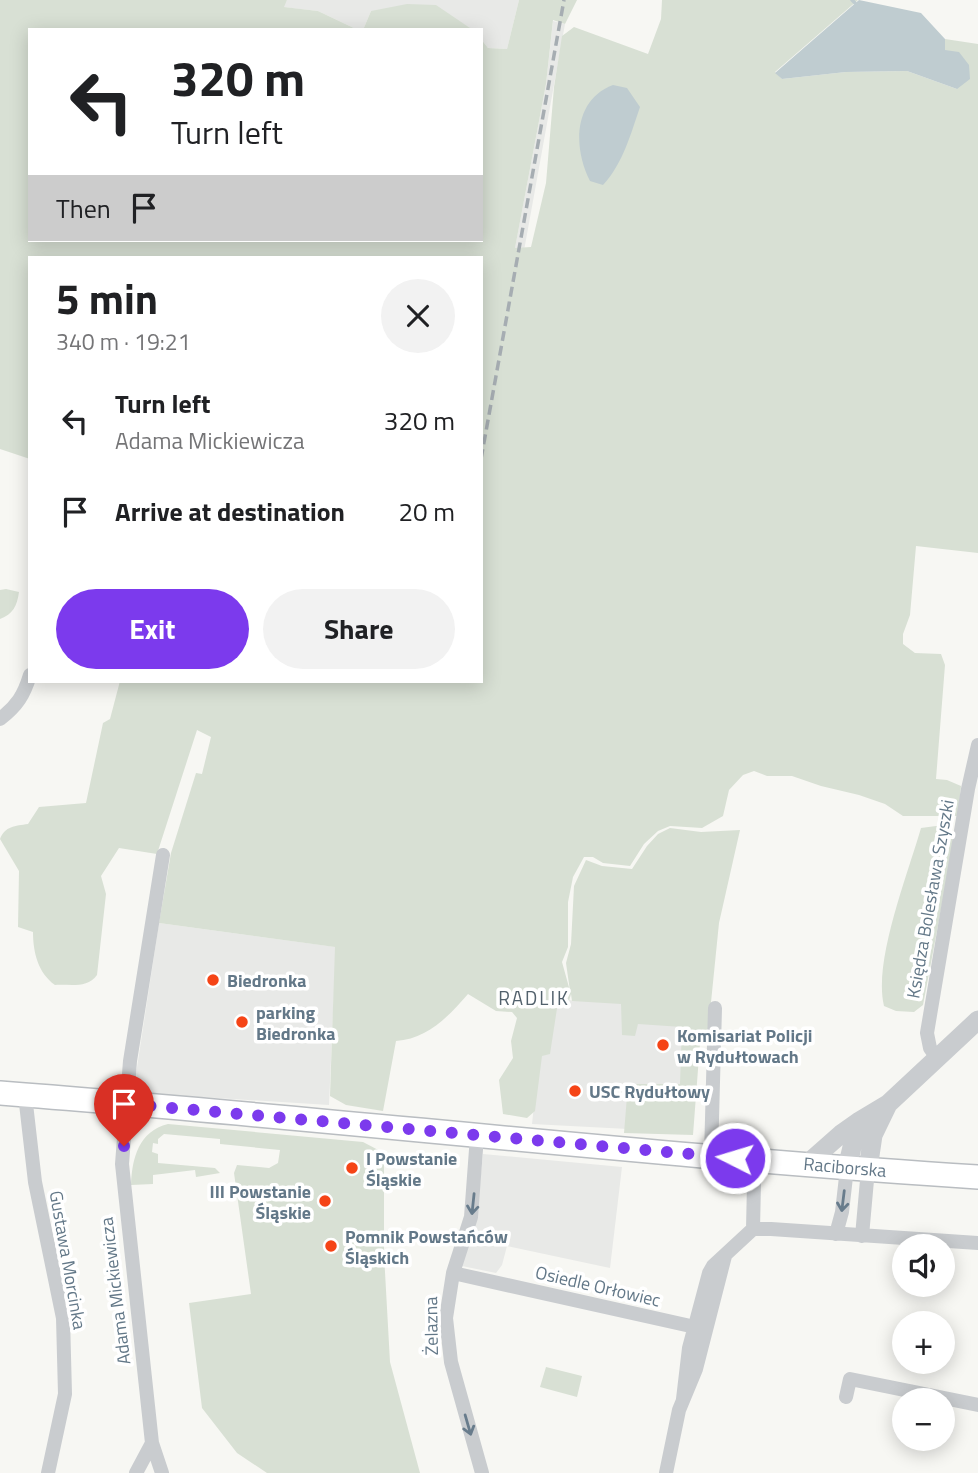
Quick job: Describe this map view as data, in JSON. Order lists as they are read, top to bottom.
{
  "streets": {
    "main road": ["Raciborska"],
    "street": [
      "Księdza Bolesława Szyszki",
      "Gustawa Morcinka",
      "Osiedle Orłowiec",
      "Adama Mickiewicza",
      "Żelazna"
    ]
  },
  "crossings": [
    ["Raciborska", "Gustawa Morcinka"],
    ["Raciborska", "Adama Mickiewicza"],
    ["Raciborska", "Żelazna"],
    ["Osiedle Orłowiec", "Żelazna"]
  ],
  "one_way": ["Żelazna"],
  "districts": ["RADLIK"],
  "places": [
    "Biedronka",
    "parking Biedronka",
    "Komisariat Policji w Rydułtowach",
    "USC Rydułtowy",
    "I Powstanie Śląskie",
    "III Powstanie Śląskie",
    "Pomnik Powstańców Śląskich"
  ],
  "page": {
    "turn": ["320 m", "Turn left"],
    "then": "Then",
    "heading": ["5 min", "340 m · 19:21"],
    "list": [
      {
        "name": "Turn left",
        "note": "Adama Mickiewicza",
        "value": "320 m"
      },
      {
        "name": "Arrive at destination",
        "value": "20 m"
      }
    ],
    "buttons": ["Exit", "Share"],
    "map_buttons": ["+", "−"]
  }
}
